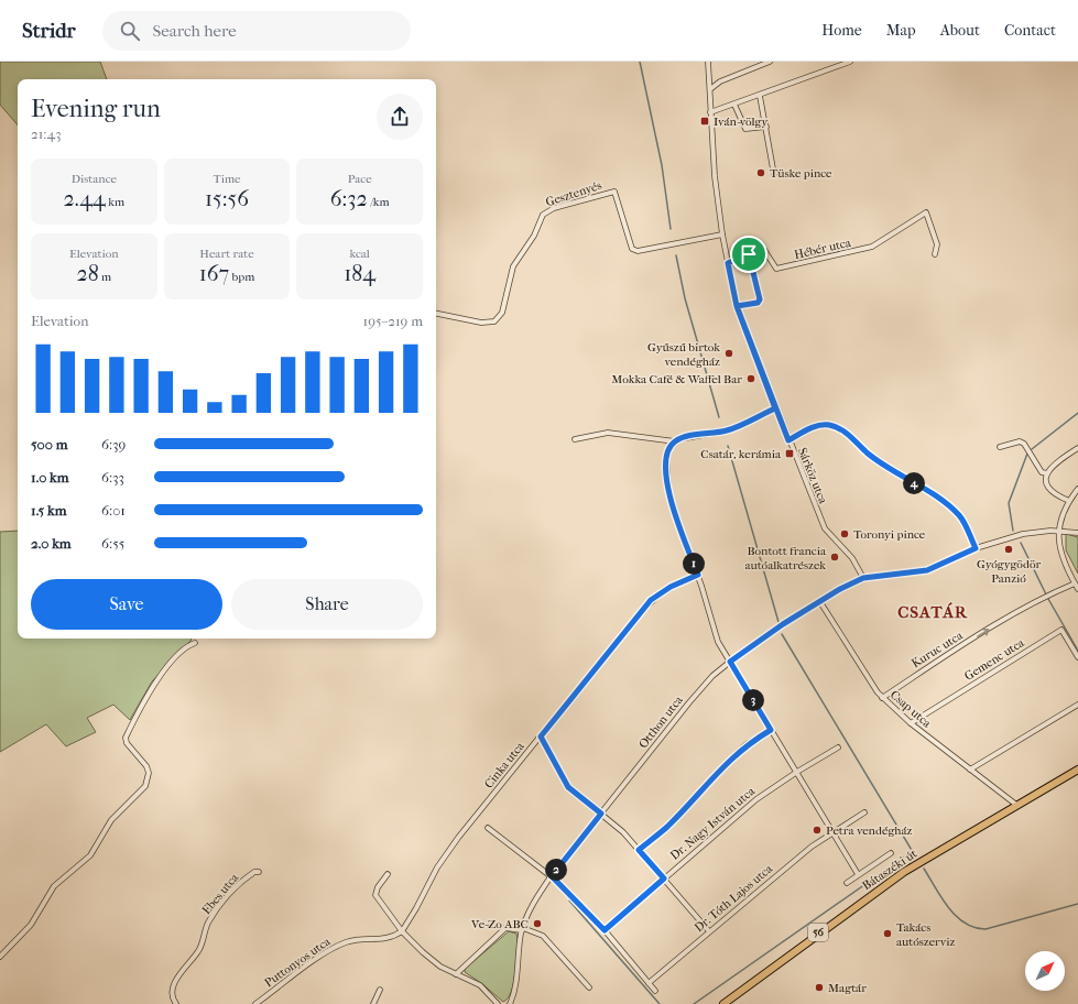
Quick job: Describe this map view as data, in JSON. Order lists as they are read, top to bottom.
{
  "streets": {
    "main road": ["Bátaszéki út", "56"],
    "street": [
      "Gesztenyés",
      "Hébér utca",
      "Sárköz utca",
      "Kuruc utca",
      "Gemenc utca",
      "Csap utca",
      "Otthon utca",
      "Cinka utca",
      "Dr. Nagy István utca",
      "Ebes utca",
      "Dr. Tóth Lajos utca",
      "Puttonyos utca"
    ]
  },
  "crossings": [
    ["Gesztenyés", "Sárköz utca"],
    ["Hébér utca", "Sárköz utca"],
    ["Sárköz utca", "Otthon utca"],
    ["Kuruc utca", "Csap utca"],
    ["Gemenc utca", "Csap utca"],
    ["Csap utca", "Otthon utca"],
    ["Csap utca", "Bátaszéki út"],
    ["Cinka utca", "Puttonyos utca"]
  ],
  "one_way": ["Kuruc utca"],
  "districts": ["CSATÁR"],
  "places": {
    "transit": ["Iván-völgy", "Csatár, kerámia"],
    "other": [
      "Tüske pince",
      "Gyűszű birtok vendégház",
      "Mokka Café & Waffel Bar",
      "Toronyi pince",
      "Gyógygödör Panzió",
      "Bontott francia autóalkatrészek",
      "Petra vendégház",
      "Ve-Zo ABC",
      "Takács autószerviz",
      "Magtár"
    ]
  },
  "north": "top right",
  "page": {
    "header": "Stridr",
    "search": "Search here",
    "nav": [
      "Home",
      "Map",
      "About",
      "Contact"
    ],
    "heading": ["Evening run", "21:43"],
    "stats": [
      ["Distance", "2.44 km"],
      ["Time", "15:56"],
      ["Pace", "6:32 /km"],
      ["Elevation", "28 m"],
      ["Heart rate", "167 bpm"],
      ["kcal", "184"]
    ],
    "chart": ["Elevation", "195–219 m"],
    "list": [
      {
        "name": "500 m",
        "note": "6:39"
      },
      {
        "name": "1.0 km",
        "note": "6:33"
      },
      {
        "name": "1.5 km",
        "note": "6:01"
      },
      {
        "name": "2.0 km",
        "note": "6:55"
      }
    ],
    "pins": [
      "4",
      "1",
      "3",
      "2"
    ],
    "buttons": ["Save", "Share"]
  }
}
